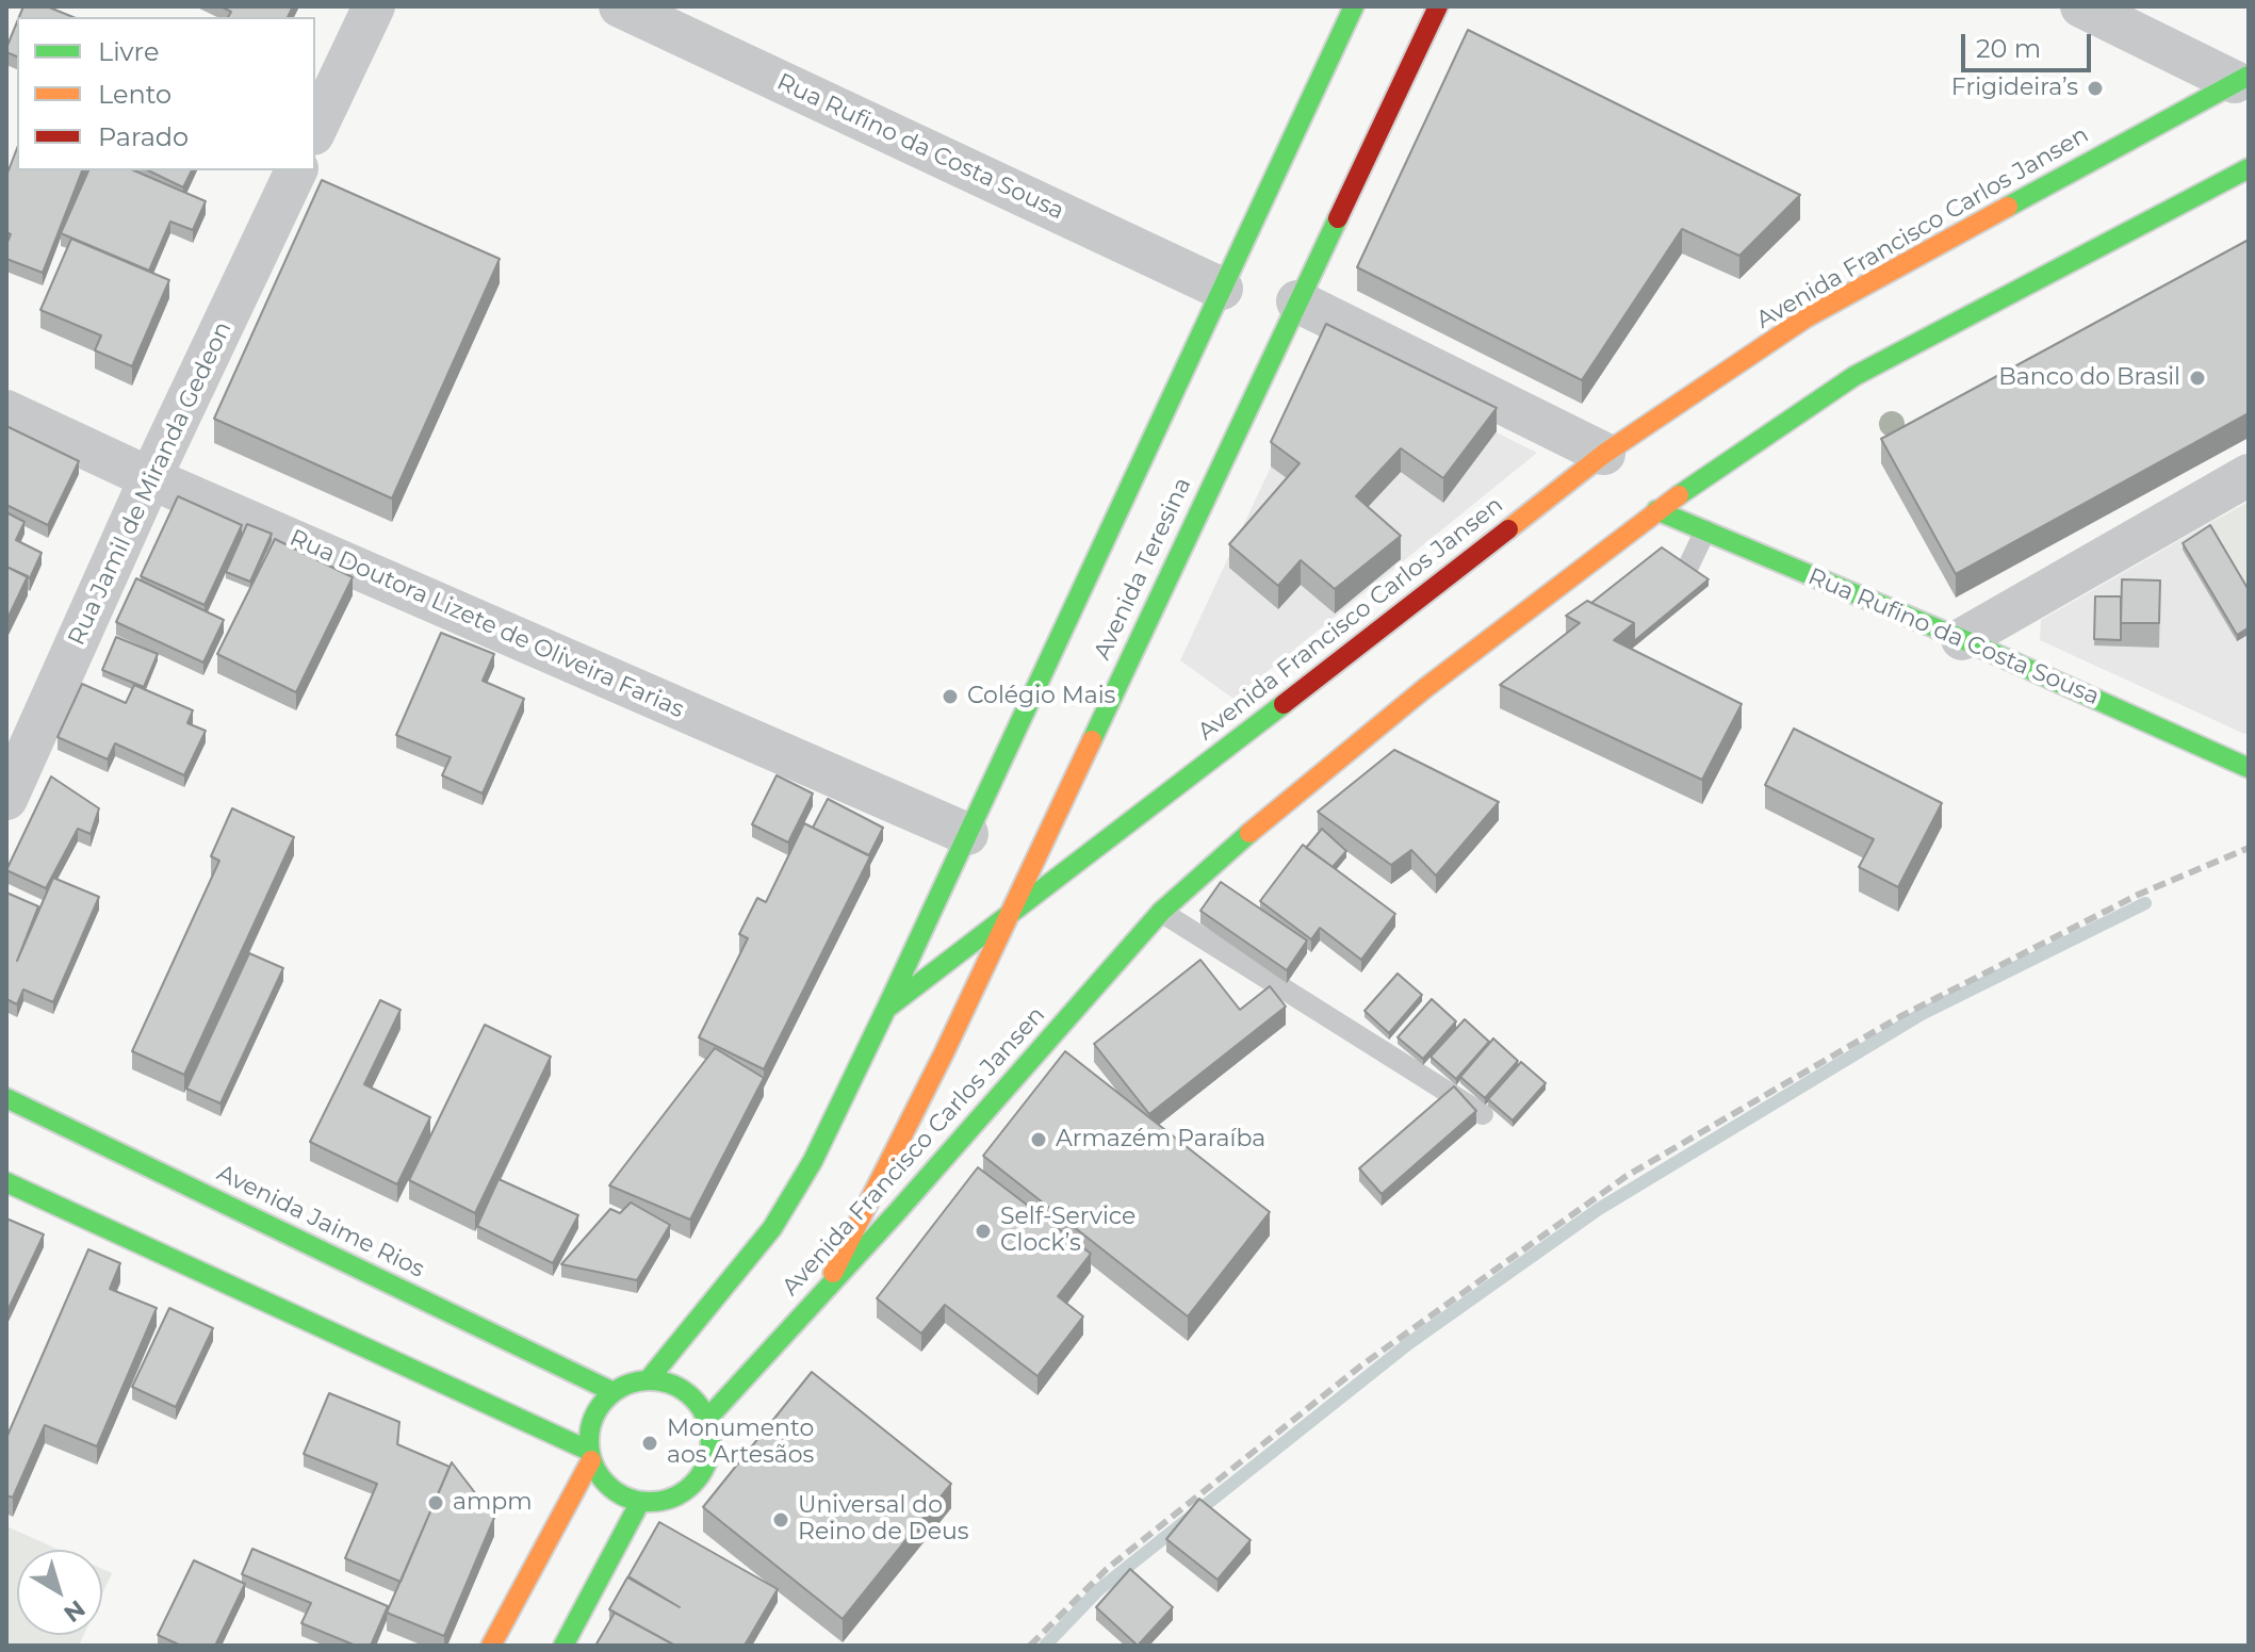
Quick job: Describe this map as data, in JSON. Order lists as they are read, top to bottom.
{
  "streets": {
    "main road": [
      "Rua Rufino da Costa Sousa",
      "Avenida Francisco Carlos Jansen",
      "Avenida Teresina",
      "Avenida Jaime Rios"
    ],
    "street": ["Rua Jamil de Miranda Gedeon", "Rua Doutora Lizete de Oliveira Farias"]
  },
  "crossings": [
    ["Rua Rufino da Costa Sousa", "Avenida Francisco Carlos Jansen"],
    ["Rua Rufino da Costa Sousa", "Avenida Teresina"],
    ["Avenida Francisco Carlos Jansen", "Avenida Teresina"],
    ["Avenida Francisco Carlos Jansen", "Avenida Jaime Rios"],
    ["Rua Jamil de Miranda Gedeon", "Rua Doutora Lizete de Oliveira Farias"],
    ["Avenida Teresina", "Rua Doutora Lizete de Oliveira Farias"]
  ],
  "places": [
    "Frigideira’s",
    "Banco do Brasil",
    "Colégio Mais",
    "Armazém Paraíba",
    "Self-Service Clock’s",
    "Monumento aos Artesãos",
    "ampm",
    "Universal do Reino de Deus"
  ],
  "legend": ["Livre", "Lento", "Parado"],
  "scale_bar": "20 m",
  "north": "bottom right"
}
